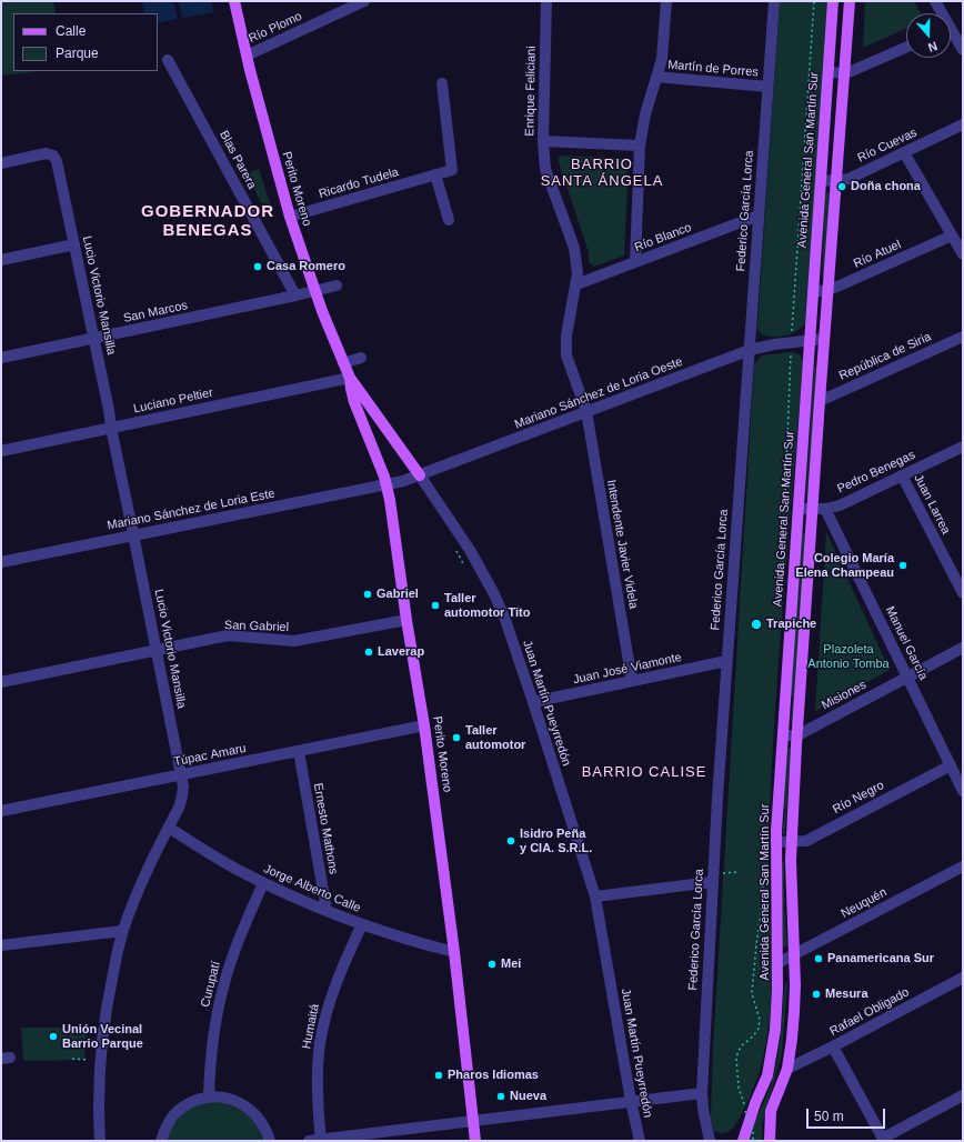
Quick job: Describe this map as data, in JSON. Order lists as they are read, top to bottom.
{
  "streets": {
    "main road": ["Avenida General San Martín Sur", "Perito Moreno"],
    "street": [
      "Río Plomo",
      "Martín de Porres",
      "Enrique Feliciani",
      "Río Cuevas",
      "Blas Parera",
      "Ricardo Tudela",
      "Federico García Lorca",
      "Río Blanco",
      "Río Atuel",
      "Lucio Victorio Mansilla",
      "San Marcos",
      "República de Siria",
      "Mariano Sánchez de Loria Oeste",
      "Luciano Peltier",
      "Pedro Benegas",
      "Juan Larrea",
      "Mariano Sánchez de Loria Este",
      "Intendente Javier Videla",
      "San Gabriel",
      "Manuel García",
      "Juan José Viamonte",
      "Misiones",
      "Juan Martín Pueyrredón",
      "Túpac Amaru",
      "Río Negro",
      "Ernesto Mathons",
      "Jorge Alberto Calle",
      "Neuquén",
      "Curupatí",
      "Rafael Obligado",
      "Humaitá"
    ]
  },
  "crossings": [
    ["Río Plomo", "Perito Moreno"],
    ["Martín de Porres", "Federico García Lorca"],
    ["Enrique Feliciani", "Río Blanco"],
    ["Enrique Feliciani", "Mariano Sánchez de Loria Oeste"],
    ["Enrique Feliciani", "Intendente Javier Videla"],
    ["Río Cuevas", "Avenida General San Martín Sur"],
    ["Blas Parera", "San Marcos"],
    ["Avenida General San Martín Sur", "Río Atuel"],
    ["Avenida General San Martín Sur", "República de Siria"],
    ["Avenida General San Martín Sur", "Mariano Sánchez de Loria Oeste"],
    ["Avenida General San Martín Sur", "Pedro Benegas"],
    ["Avenida General San Martín Sur", "Misiones"],
    ["Avenida General San Martín Sur", "Río Negro"],
    ["Avenida General San Martín Sur", "Neuquén"],
    ["Avenida General San Martín Sur", "Rafael Obligado"],
    ["Ricardo Tudela", "Perito Moreno"],
    ["Perito Moreno", "San Marcos"],
    ["Perito Moreno", "Mariano Sánchez de Loria Oeste"],
    ["Perito Moreno", "Luciano Peltier"],
    ["Perito Moreno", "Mariano Sánchez de Loria Este"],
    ["Perito Moreno", "San Gabriel"],
    ["Perito Moreno", "Juan Martín Pueyrredón"],
    ["Perito Moreno", "Túpac Amaru"],
    ["Perito Moreno", "Jorge Alberto Calle"],
    ["Federico García Lorca", "Río Blanco"],
    ["Federico García Lorca", "Mariano Sánchez de Loria Oeste"],
    ["Federico García Lorca", "Juan José Viamonte"],
    ["Lucio Victorio Mansilla", "San Marcos"],
    ["Lucio Victorio Mansilla", "Luciano Peltier"],
    ["Lucio Victorio Mansilla", "Mariano Sánchez de Loria Este"],
    ["Lucio Victorio Mansilla", "San Gabriel"],
    ["Lucio Victorio Mansilla", "Túpac Amaru"],
    ["Lucio Victorio Mansilla", "Jorge Alberto Calle"],
    ["Mariano Sánchez de Loria Oeste", "Mariano Sánchez de Loria Este"],
    ["Mariano Sánchez de Loria Oeste", "Intendente Javier Videla"],
    ["Mariano Sánchez de Loria Oeste", "Juan Martín Pueyrredón"],
    ["Pedro Benegas", "Juan Larrea"],
    ["Pedro Benegas", "Manuel García"],
    ["Intendente Javier Videla", "Juan José Viamonte"],
    ["Manuel García", "Misiones"],
    ["Manuel García", "Río Negro"],
    ["Juan José Viamonte", "Juan Martín Pueyrredón"],
    ["Túpac Amaru", "Ernesto Mathons"],
    ["Ernesto Mathons", "Jorge Alberto Calle"],
    ["Jorge Alberto Calle", "Curupatí"],
    ["Jorge Alberto Calle", "Humaitá"]
  ],
  "districts": ["BARRIO SANTA ÁNGELA", "GOBERNADOR BENEGAS", "BARRIO CALISE"],
  "parks": ["Plazoleta Antonio Tomba"],
  "places": [
    "Doña chona",
    "Casa Romero",
    "Colegio María Elena Champeau",
    "Gabriel",
    "Taller automotor Tito",
    "Trapiche",
    "Laverap",
    "Taller automotor",
    "Isidro Peña y CIA. S.R.L.",
    "Panamericana Sur",
    "Mei",
    "Mesura",
    "Unión Vecinal Barrio Parque",
    "Pharos Idiomas",
    "Nueva"
  ],
  "legend": ["Calle", "Parque"],
  "scale_bar": "50 m",
  "north": "bottom"
}
